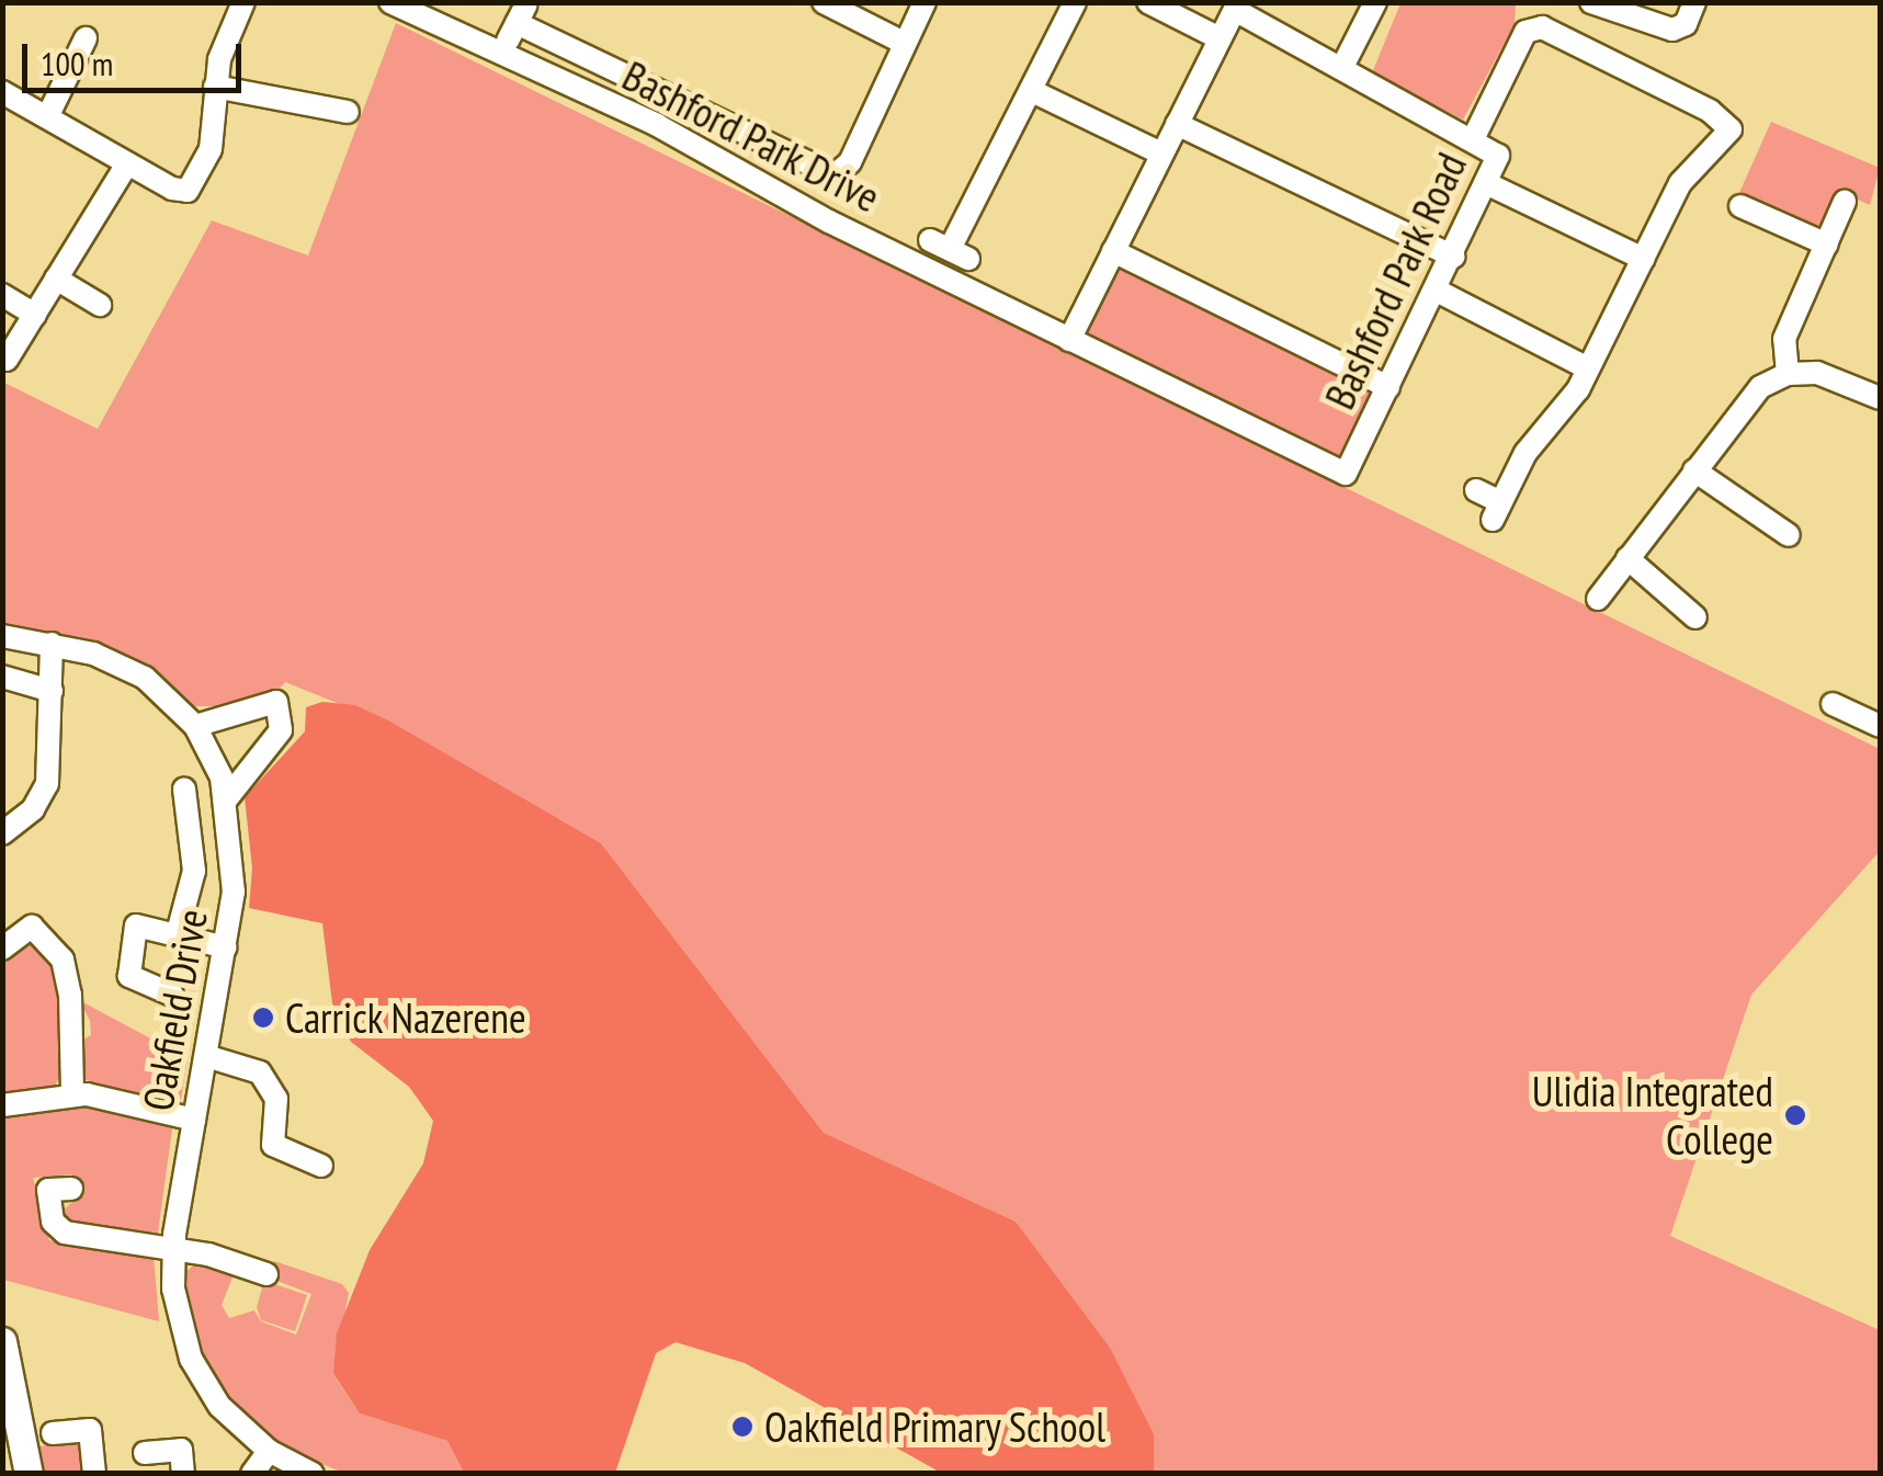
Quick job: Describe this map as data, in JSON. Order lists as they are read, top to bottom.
{
  "streets": {
    "street": ["Bashford Park Drive", "Bashford Park Road", "Oakfield Drive"]
  },
  "crossings": [
    ["Bashford Park Drive", "Bashford Park Road"]
  ],
  "places": ["Carrick Nazerene", "Ulidia Integrated College", "Oakfield Primary School"],
  "scale_bar": "100 m"
}
